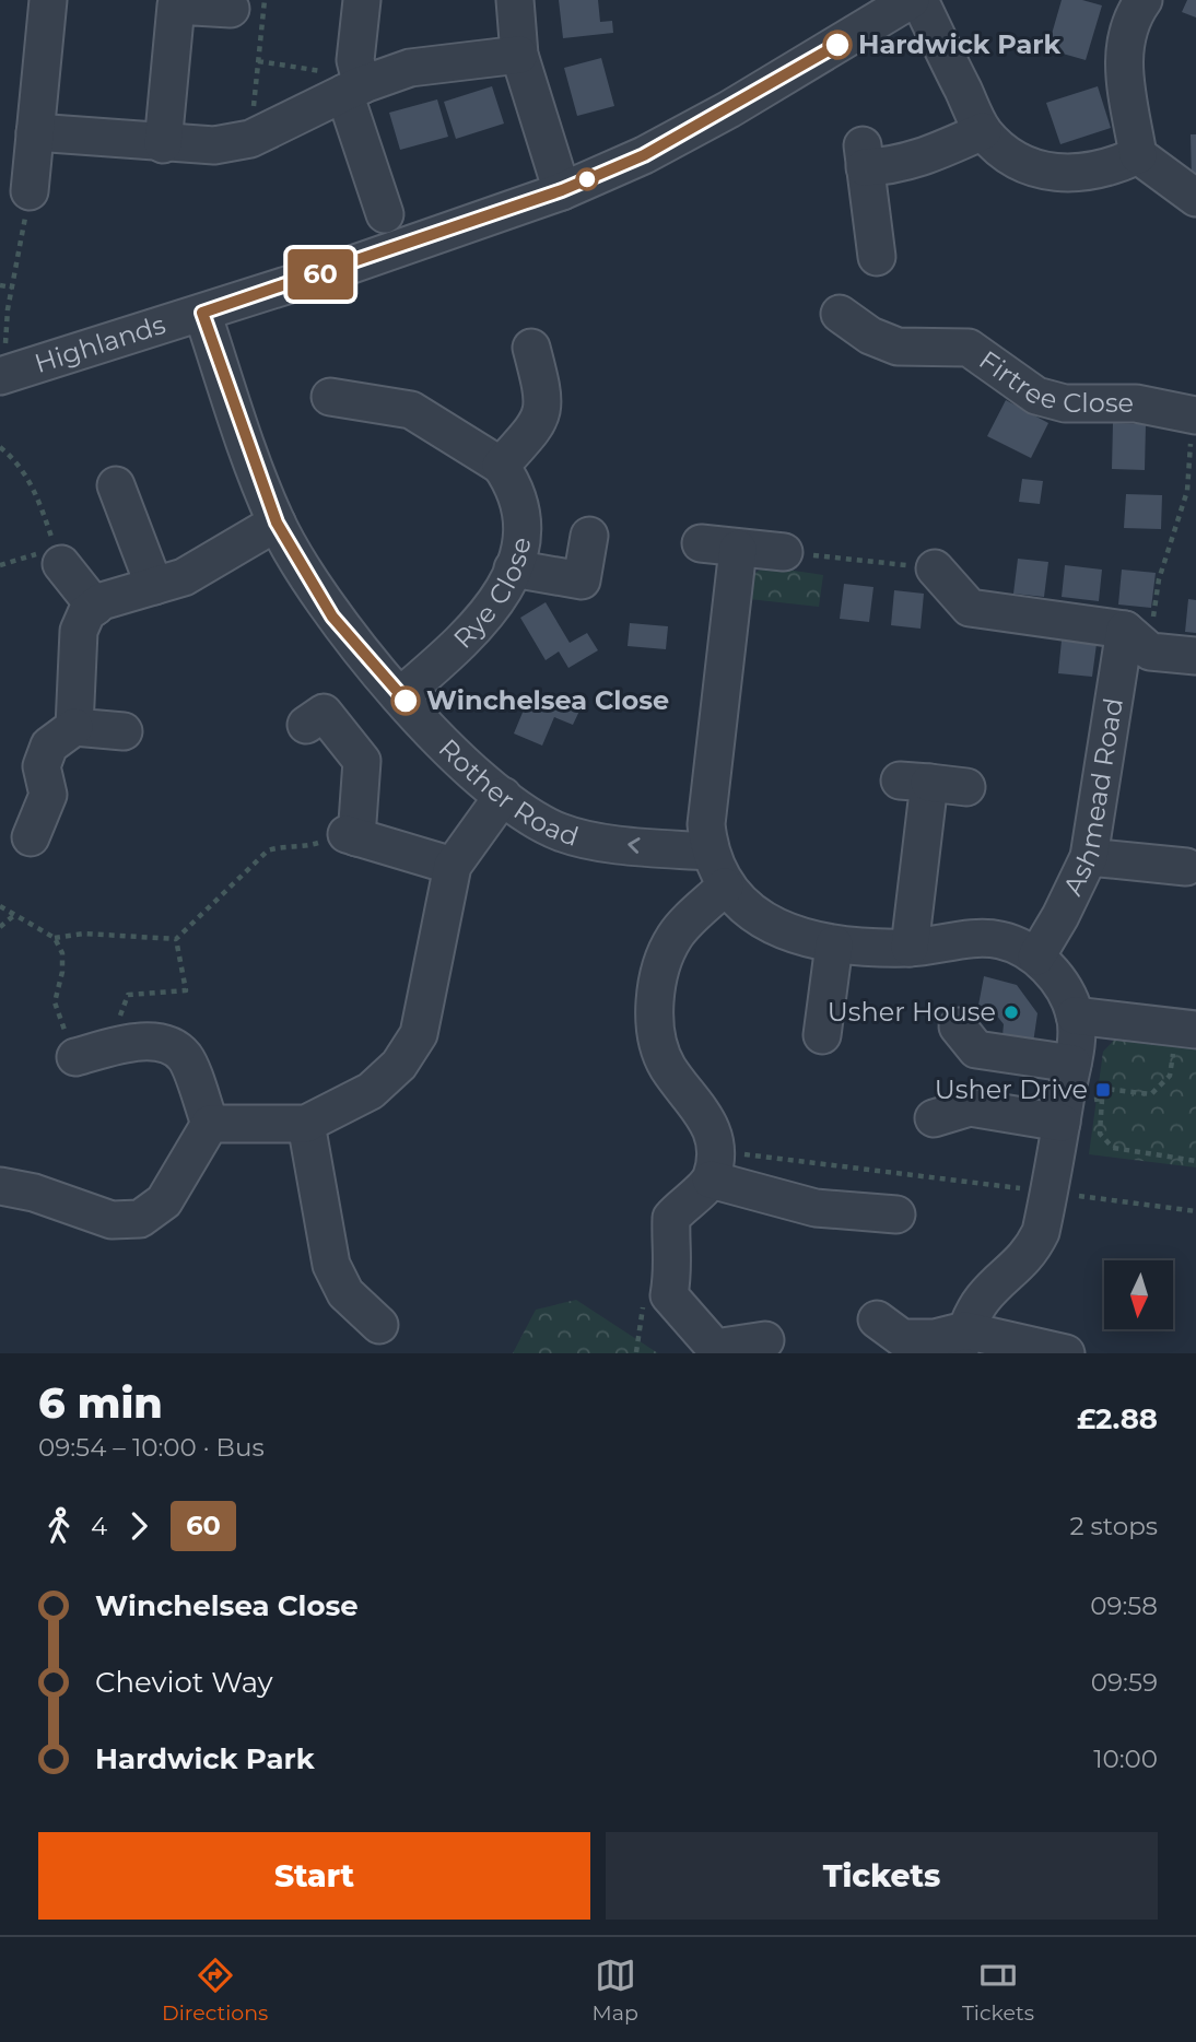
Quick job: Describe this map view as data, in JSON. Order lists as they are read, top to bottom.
{
  "streets": {
    "street": [
      "Highlands",
      "Firtree Close",
      "Rye Close",
      "Rother Road",
      "Ashmead Road"
    ]
  },
  "crossings": [
    ["Highlands", "Rother Road"],
    ["Rye Close", "Rother Road"]
  ],
  "places": {
    "other": ["Hardwick Park", "Winchelsea Close", "Usher House"],
    "transit": ["Usher Drive"]
  },
  "lines": ["bus line 60"],
  "north": "bottom",
  "page": {
    "on_map": "60",
    "heading": ["6 min", "09:54 – 10:00 · Bus", "£2.88"],
    "legs": ["4", "60", "2 stops"],
    "list": [
      {
        "name": "Winchelsea Close",
        "value": "09:58"
      },
      {
        "name": "Cheviot Way",
        "value": "09:59"
      },
      {
        "name": "Hardwick Park",
        "value": "10:00"
      }
    ],
    "buttons": ["Start", "Tickets"],
    "tabs": ["Directions", "Map", "Tickets"]
  }
}
